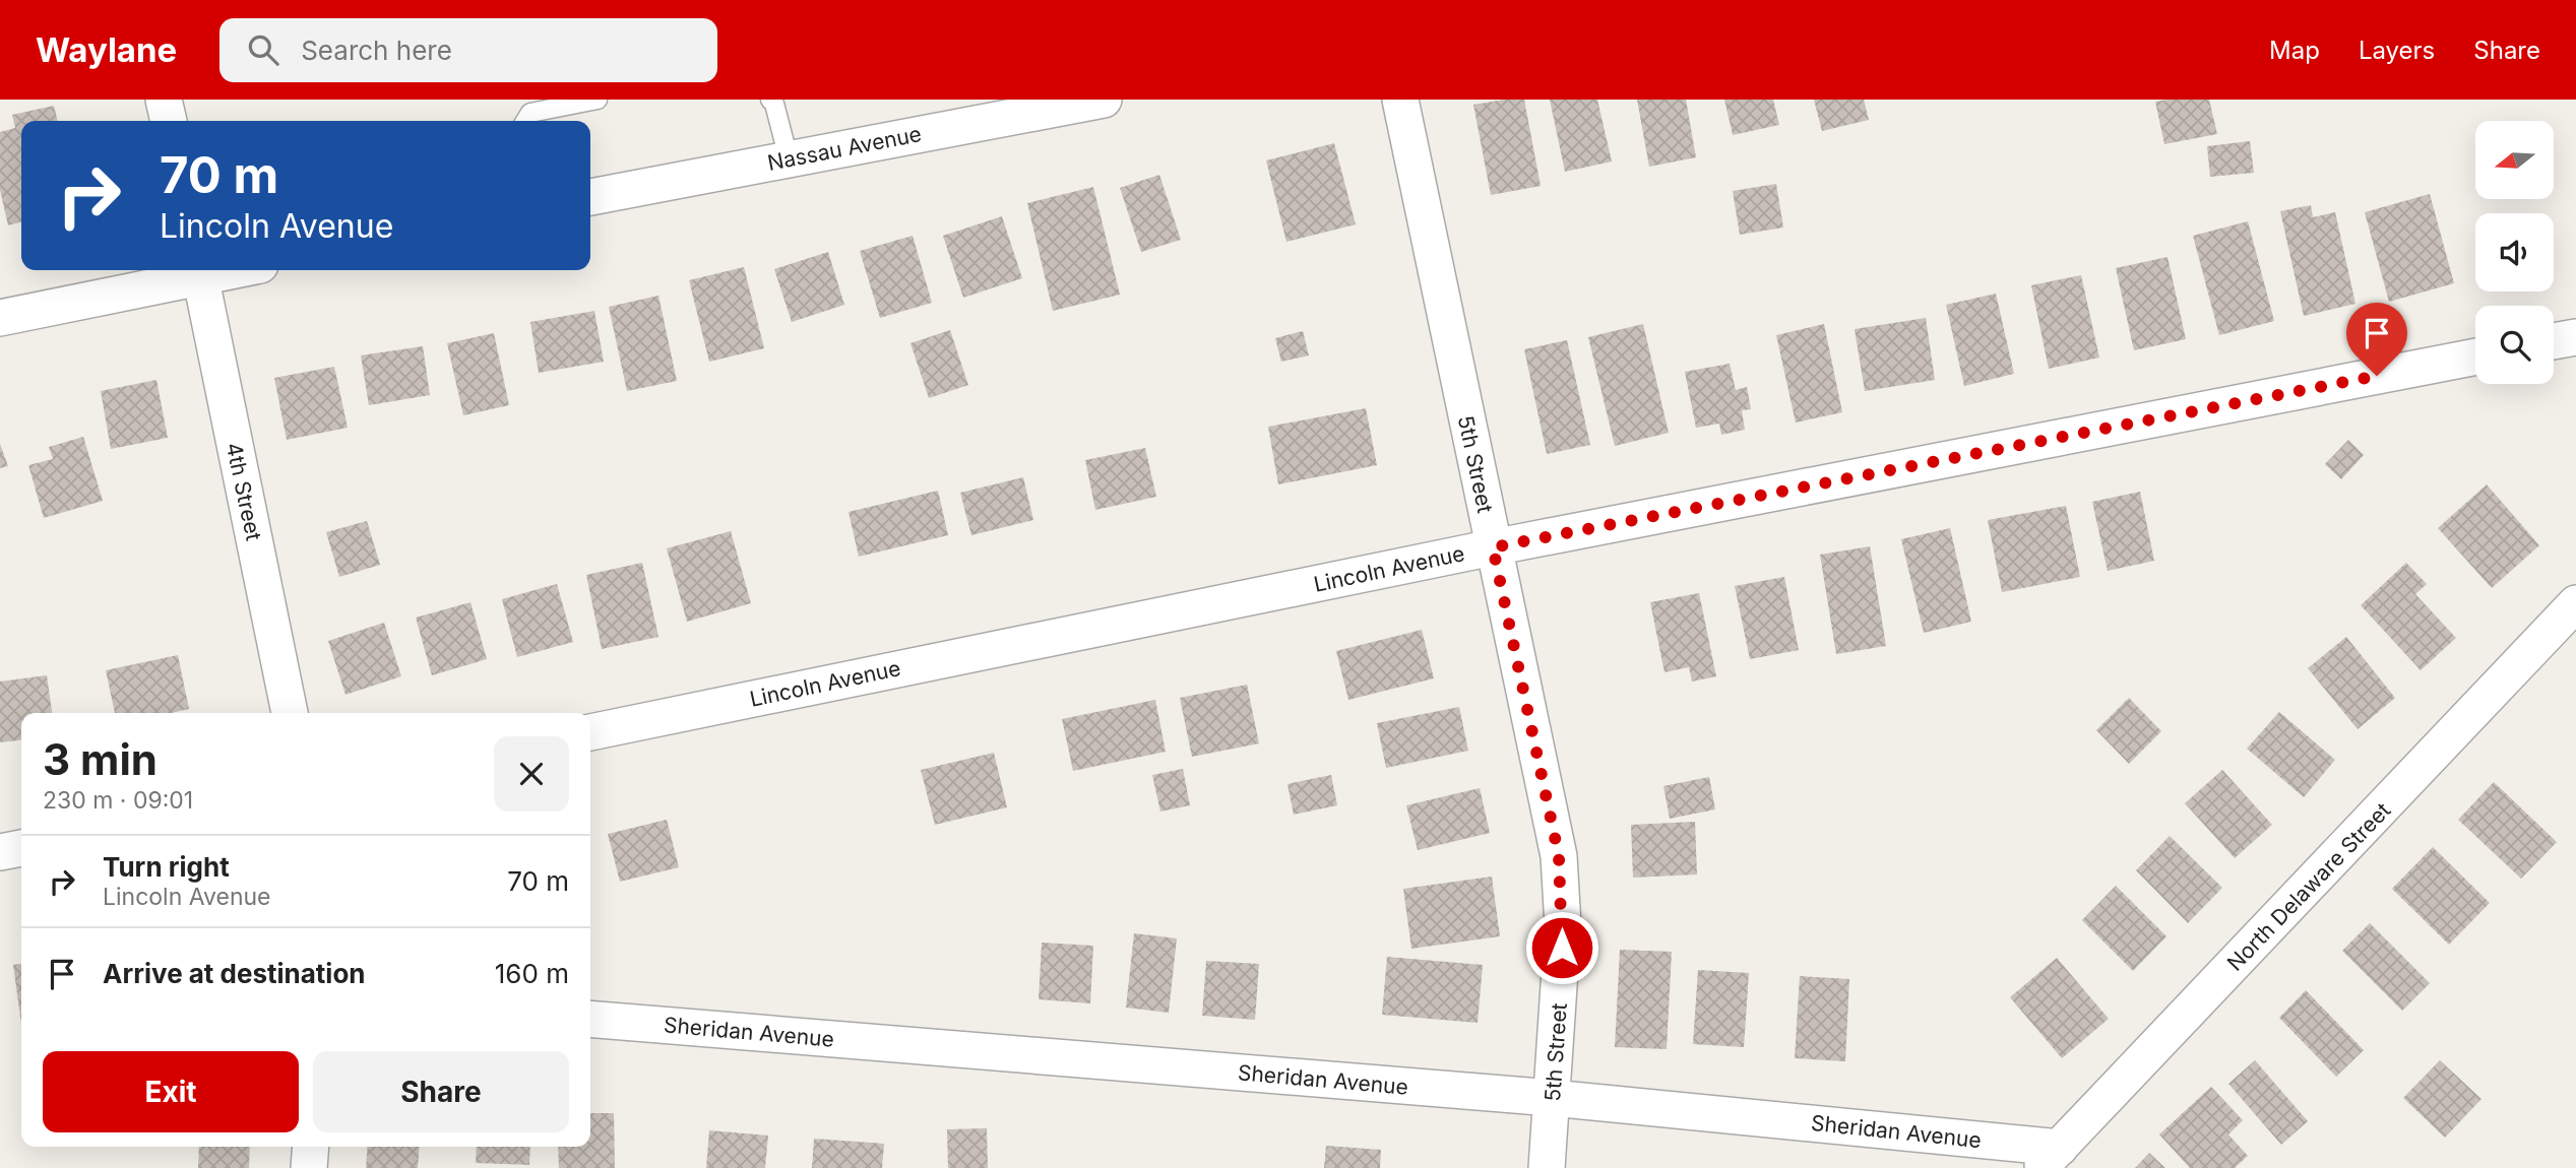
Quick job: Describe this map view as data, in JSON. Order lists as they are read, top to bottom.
{
  "streets": {
    "street": [
      "Nassau Avenue",
      "5th Street",
      "4th Street",
      "Lincoln Avenue",
      "North Delaware Street",
      "Sheridan Avenue"
    ]
  },
  "crossings": [
    ["5th Street", "Lincoln Avenue"],
    ["5th Street", "Sheridan Avenue"],
    ["North Delaware Street", "Sheridan Avenue"]
  ],
  "north": "left",
  "page": {
    "header": "Waylane",
    "search": "Search here",
    "nav": ["Map", "Layers", "Share"],
    "turn": ["70 m", "Lincoln Avenue"],
    "heading": ["3 min", "230 m · 09:01"],
    "list": [
      {
        "name": "Turn right",
        "note": "Lincoln Avenue",
        "value": "70 m"
      },
      {
        "name": "Arrive at destination",
        "value": "160 m"
      }
    ],
    "buttons": ["Exit", "Share"]
  }
}
